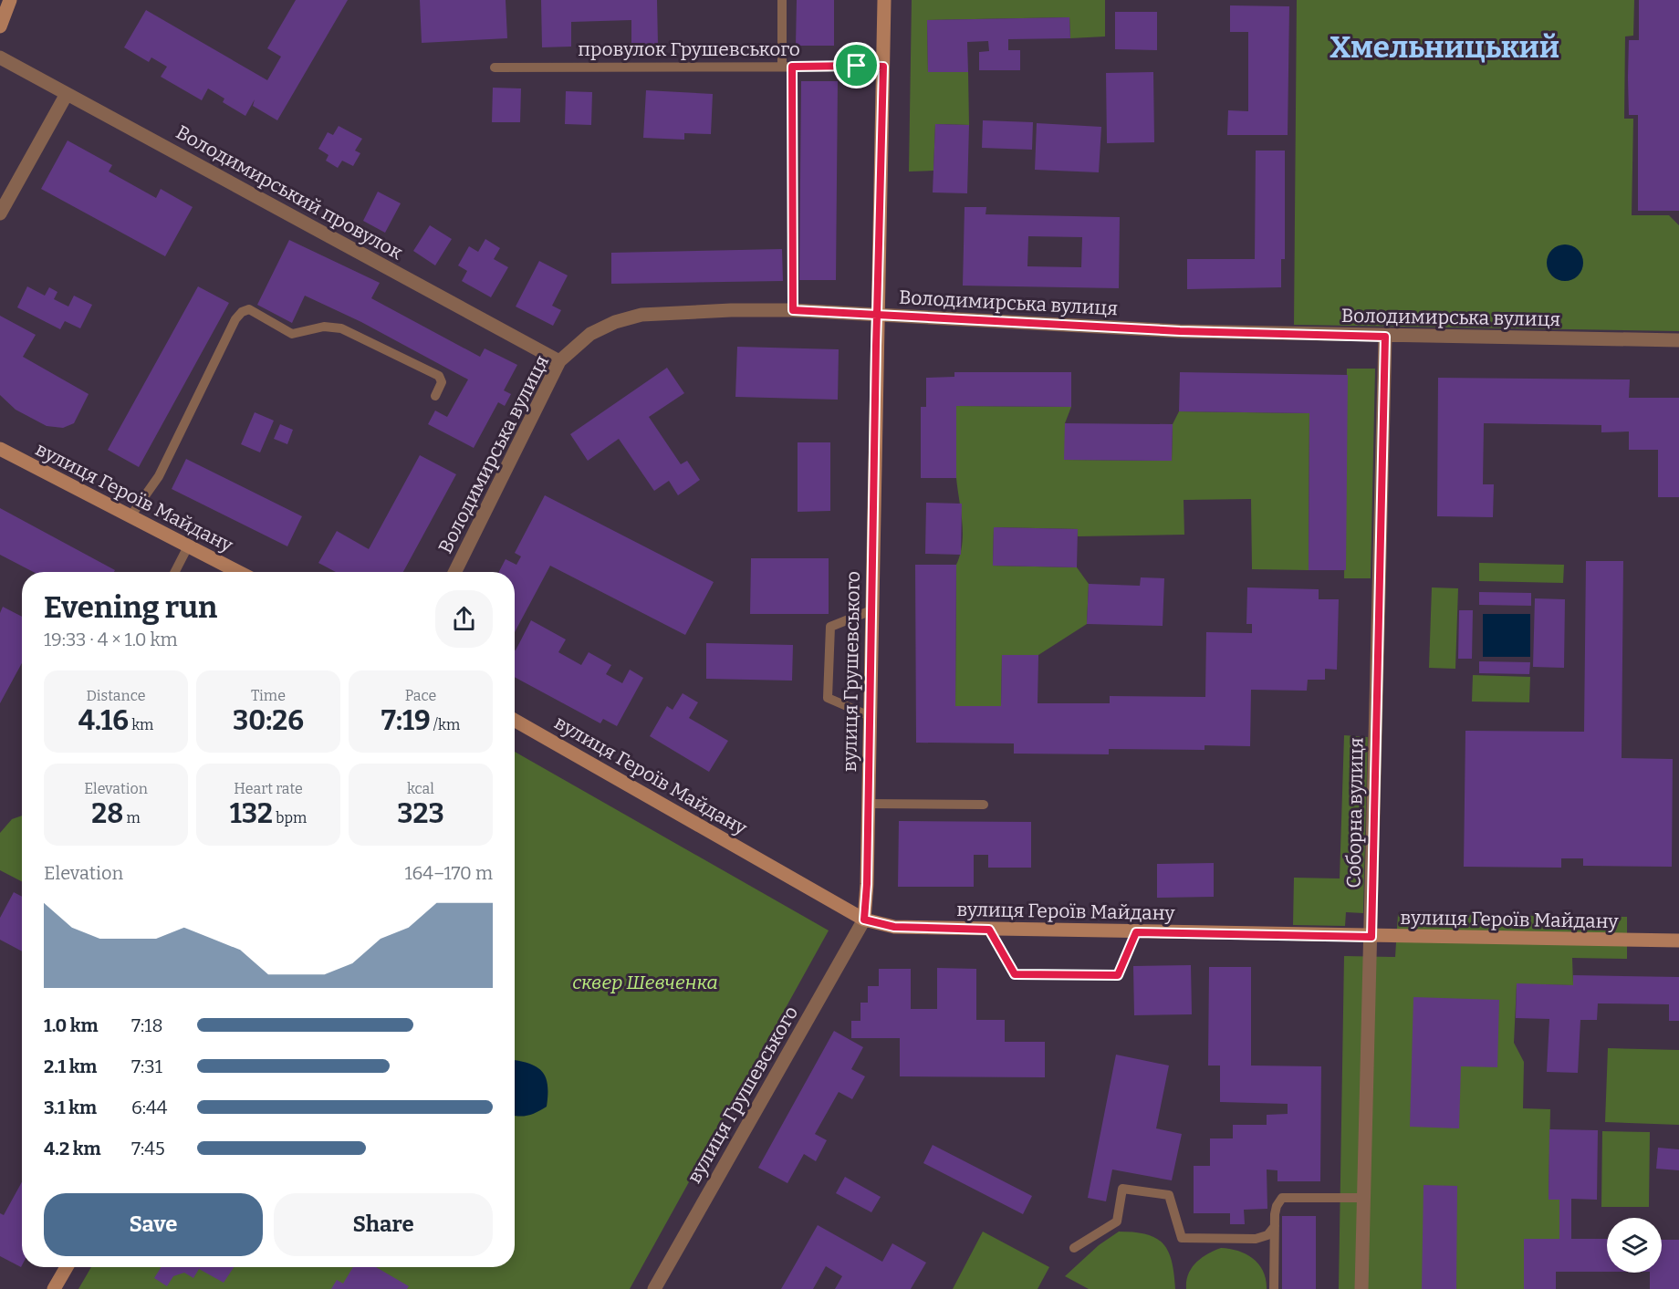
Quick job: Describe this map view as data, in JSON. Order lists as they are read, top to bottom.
{
  "streets": {
    "street": [
      "Володимирський провулок",
      "Володимирська вулиця",
      "вулиця Героїв Майдану",
      "вулиця Грушевського",
      "Соборна вулиця"
    ],
    "lane": ["провулок Грушевського"]
  },
  "crossings": [
    ["провулок Грушевського", "вулиця Грушевського"],
    ["Володимирський провулок", "Володимирська вулиця"],
    ["Володимирська вулиця", "вулиця Грушевського"],
    ["Володимирська вулиця", "Соборна вулиця"],
    ["вулиця Героїв Майдану", "вулиця Грушевського"],
    ["вулиця Героїв Майдану", "Соборна вулиця"]
  ],
  "districts": ["Хмельницький"],
  "parks": ["сквер Шевченка"],
  "page": {
    "heading": ["Evening run", "19:33 · 4 × 1.0 km"],
    "stats": [
      ["Distance", "4.16 km"],
      ["Time", "30:26"],
      ["Pace", "7:19 /km"],
      ["Elevation", "28 m"],
      ["Heart rate", "132 bpm"],
      ["kcal", "323"]
    ],
    "chart": ["Elevation", "164–170 m"],
    "list": [
      {
        "name": "1.0 km",
        "note": "7:18"
      },
      {
        "name": "2.1 km",
        "note": "7:31"
      },
      {
        "name": "3.1 km",
        "note": "6:44"
      },
      {
        "name": "4.2 km",
        "note": "7:45"
      }
    ],
    "buttons": ["Save", "Share"]
  }
}
